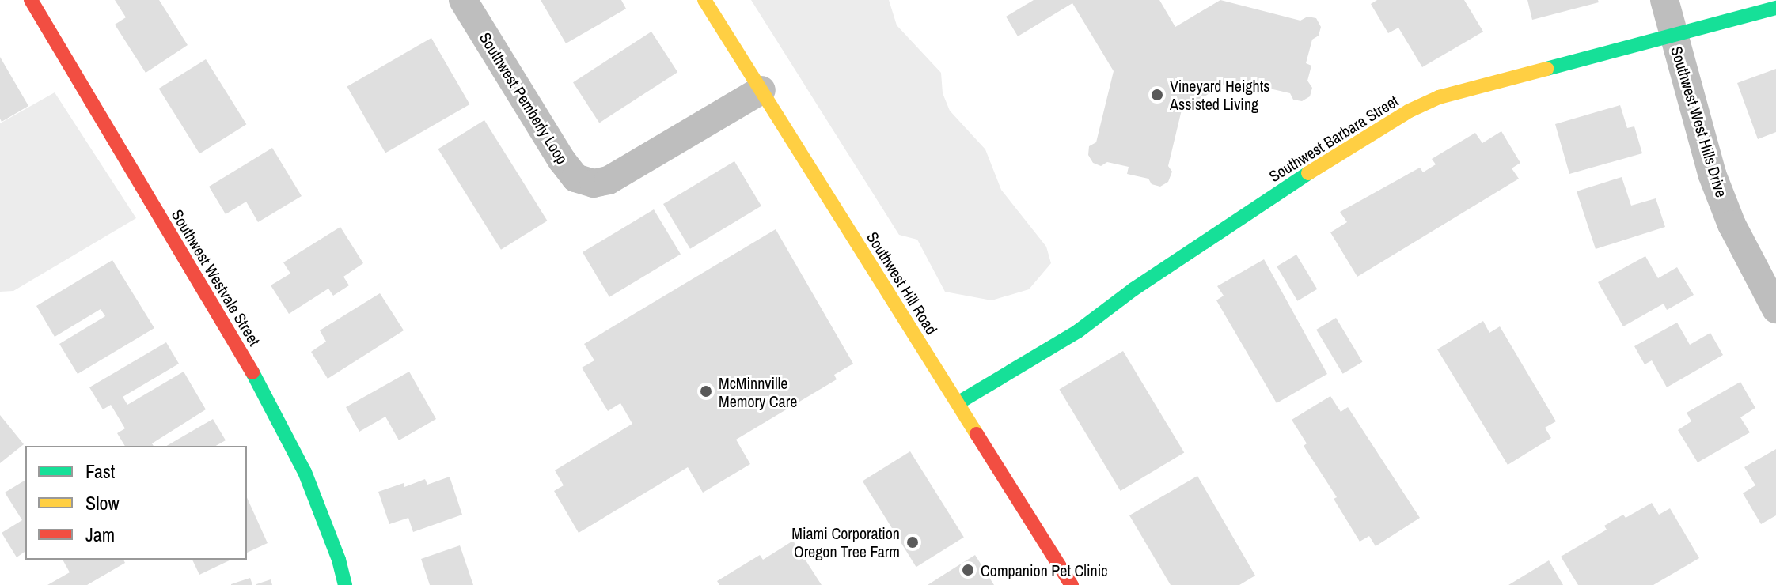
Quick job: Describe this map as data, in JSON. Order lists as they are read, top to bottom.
{
  "streets": {
    "street": [
      "Southwest Pemberly Loop",
      "Southwest West Hills Drive",
      "Southwest Barbara Street",
      "Southwest Westvale Street",
      "Southwest Hill Road"
    ]
  },
  "crossings": [
    ["Southwest Pemberly Loop", "Southwest Hill Road"],
    ["Southwest West Hills Drive", "Southwest Barbara Street"],
    ["Southwest Barbara Street", "Southwest Hill Road"]
  ],
  "places": [
    "Vineyard Heights Assisted Living",
    "McMinnville Memory Care",
    "Miami Corporation Oregon Tree Farm",
    "Companion Pet Clinic"
  ],
  "legend": ["Fast", "Slow", "Jam"]
}
